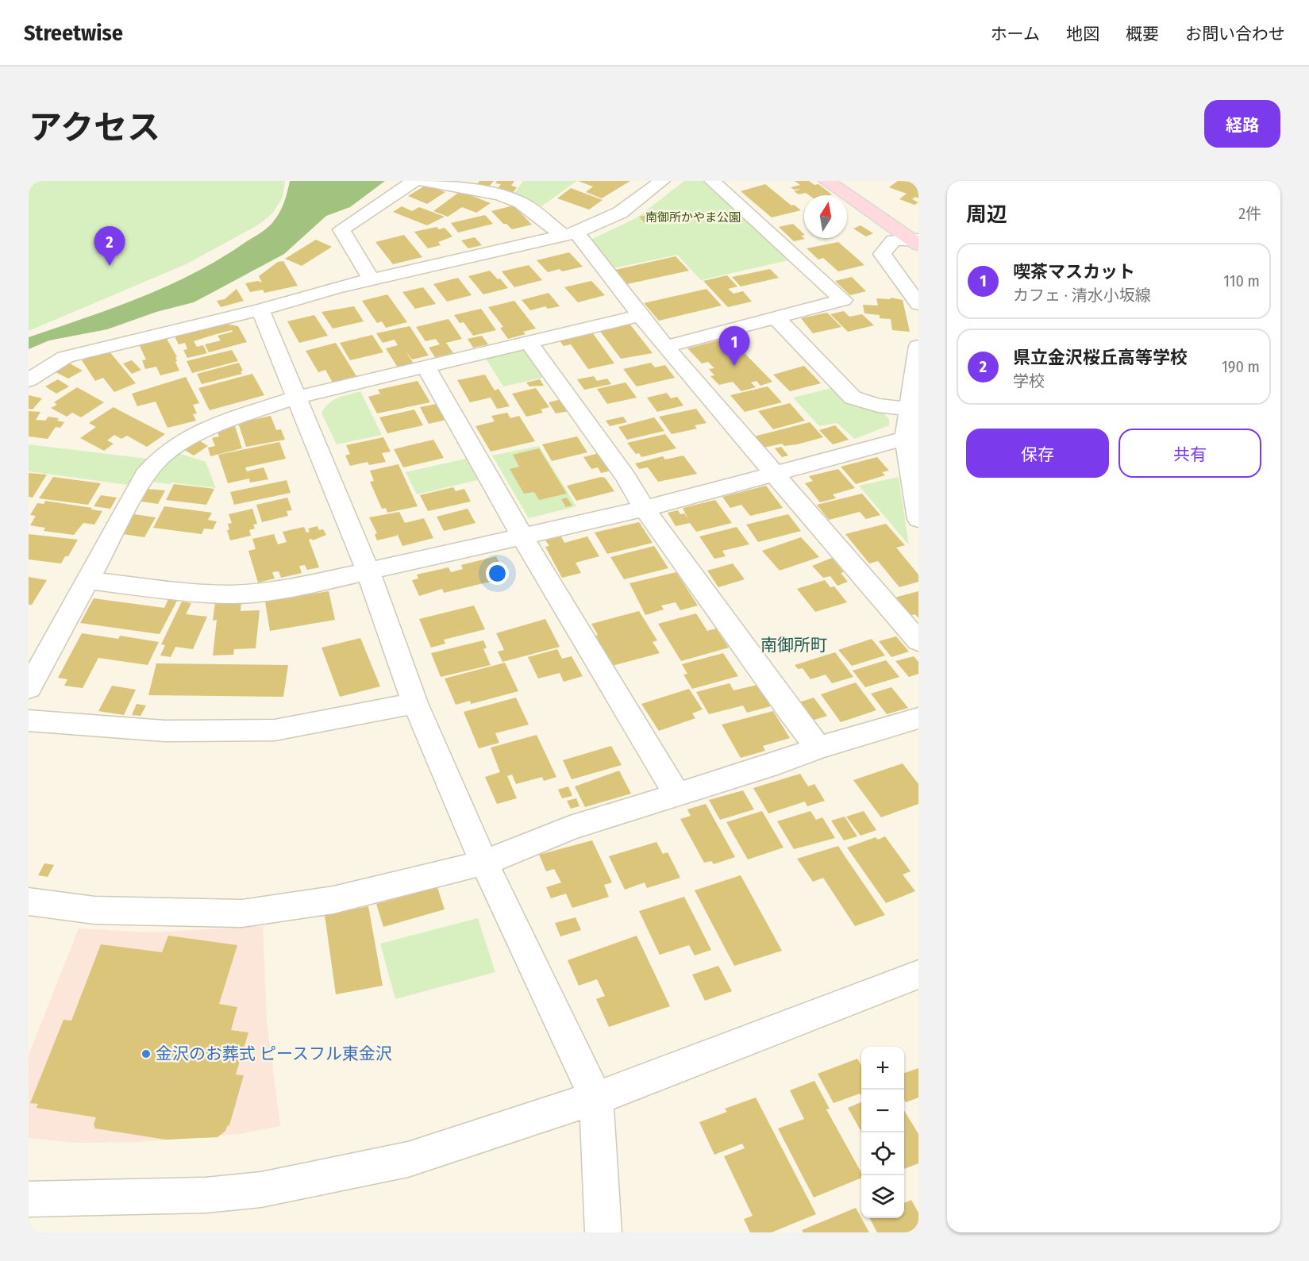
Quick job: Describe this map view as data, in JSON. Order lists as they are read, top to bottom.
{
  "districts": ["南御所町"],
  "parks": ["南御所かやま公園"],
  "places": ["金沢のお葬式 ピースフル東金沢"],
  "north": "top",
  "page": {
    "header": "Streetwise",
    "nav": [
      "ホーム",
      "地図",
      "概要",
      "お問い合わせ"
    ],
    "title": "アクセス",
    "buttons": [
      "経路",
      ["保存", "共有"]
    ],
    "heading": ["周辺", "2件"],
    "pins": ["2", "1"],
    "list": [
      {
        "mark": "1",
        "name": "喫茶マスカット",
        "note": "カフェ · 清水小坂線",
        "value": "110 m"
      },
      {
        "mark": "2",
        "name": "県立金沢桜丘高等学校",
        "note": "学校",
        "value": "190 m"
      }
    ],
    "map_buttons": ["+", "−"]
  }
}
